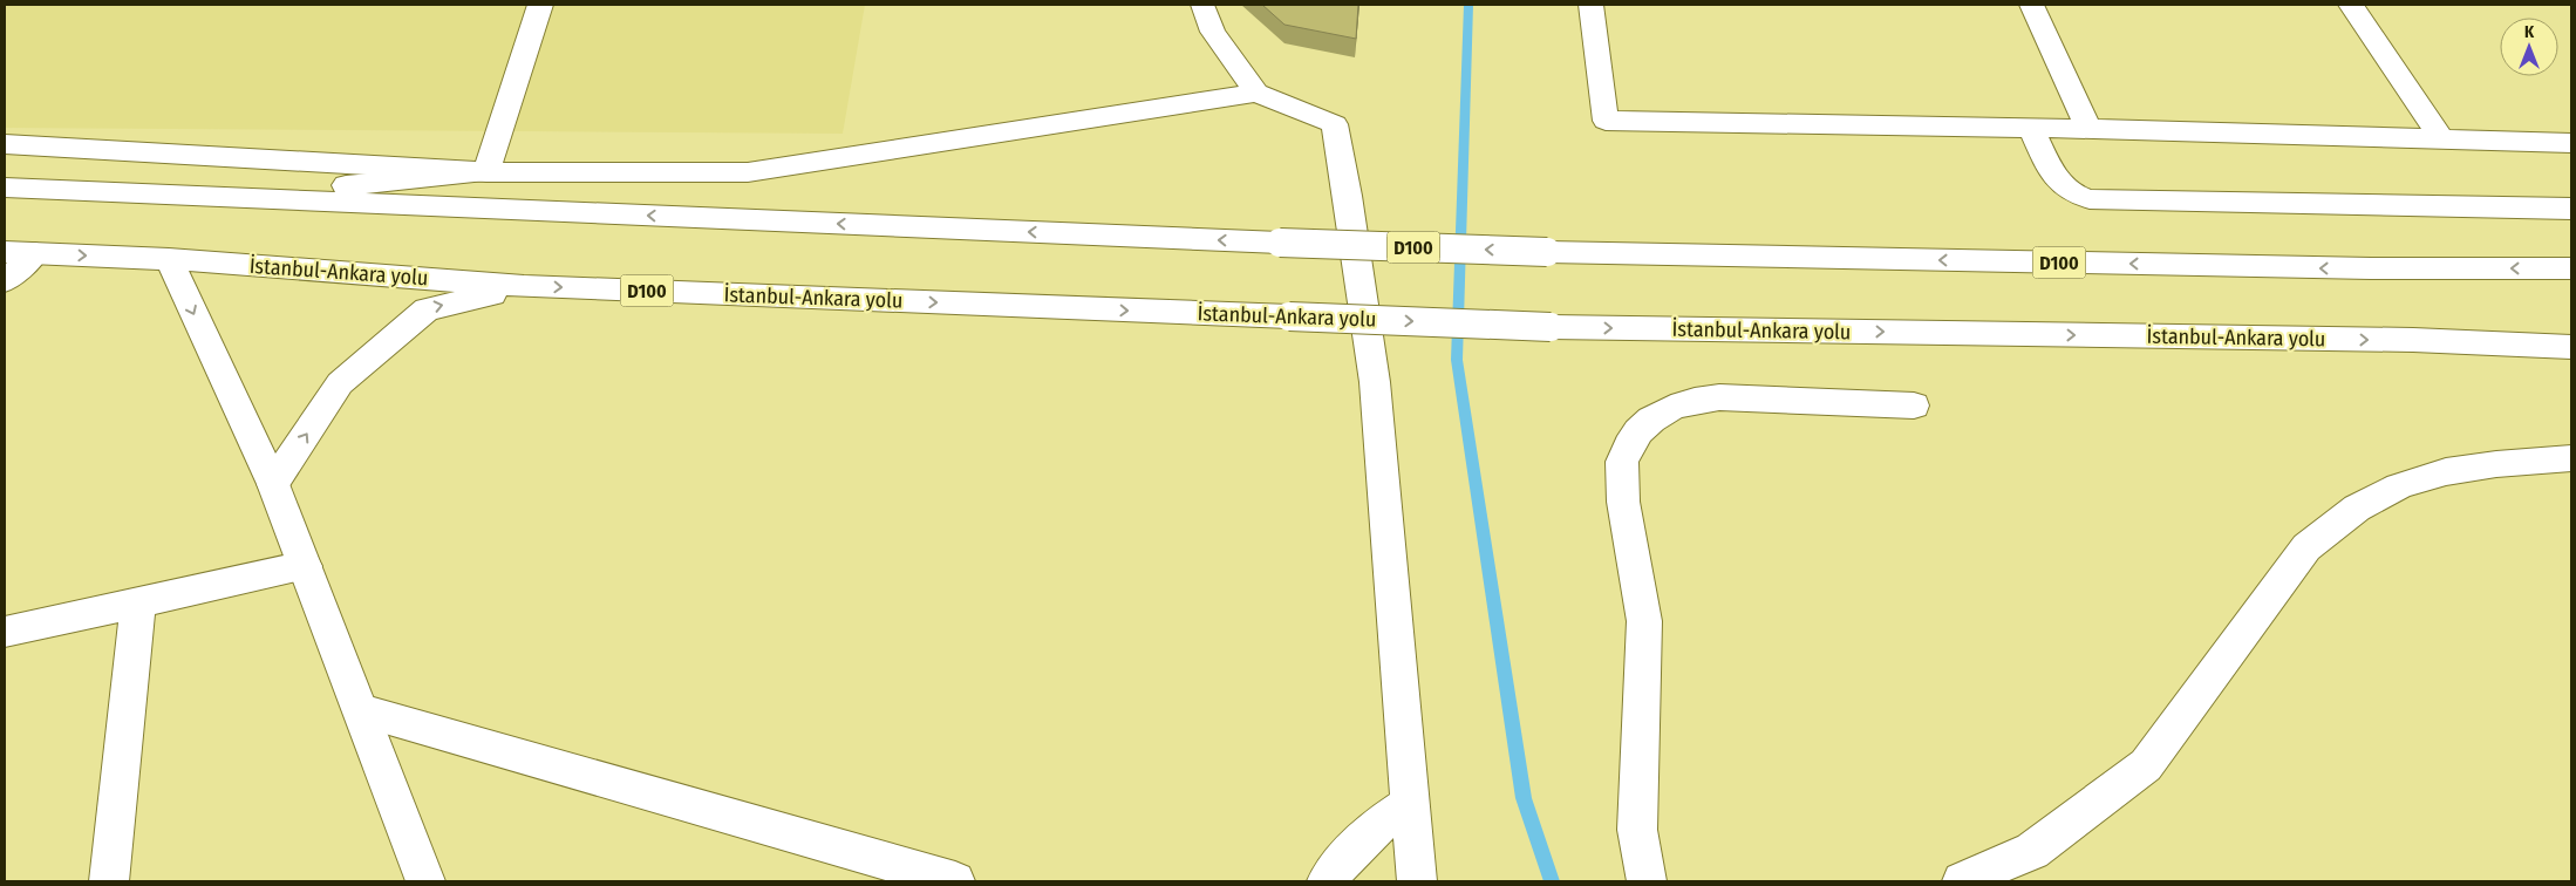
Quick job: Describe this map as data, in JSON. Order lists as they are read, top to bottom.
{
  "streets": {
    "main road": ["D100", "İstanbul-Ankara yolu"]
  },
  "north": "top"
}
